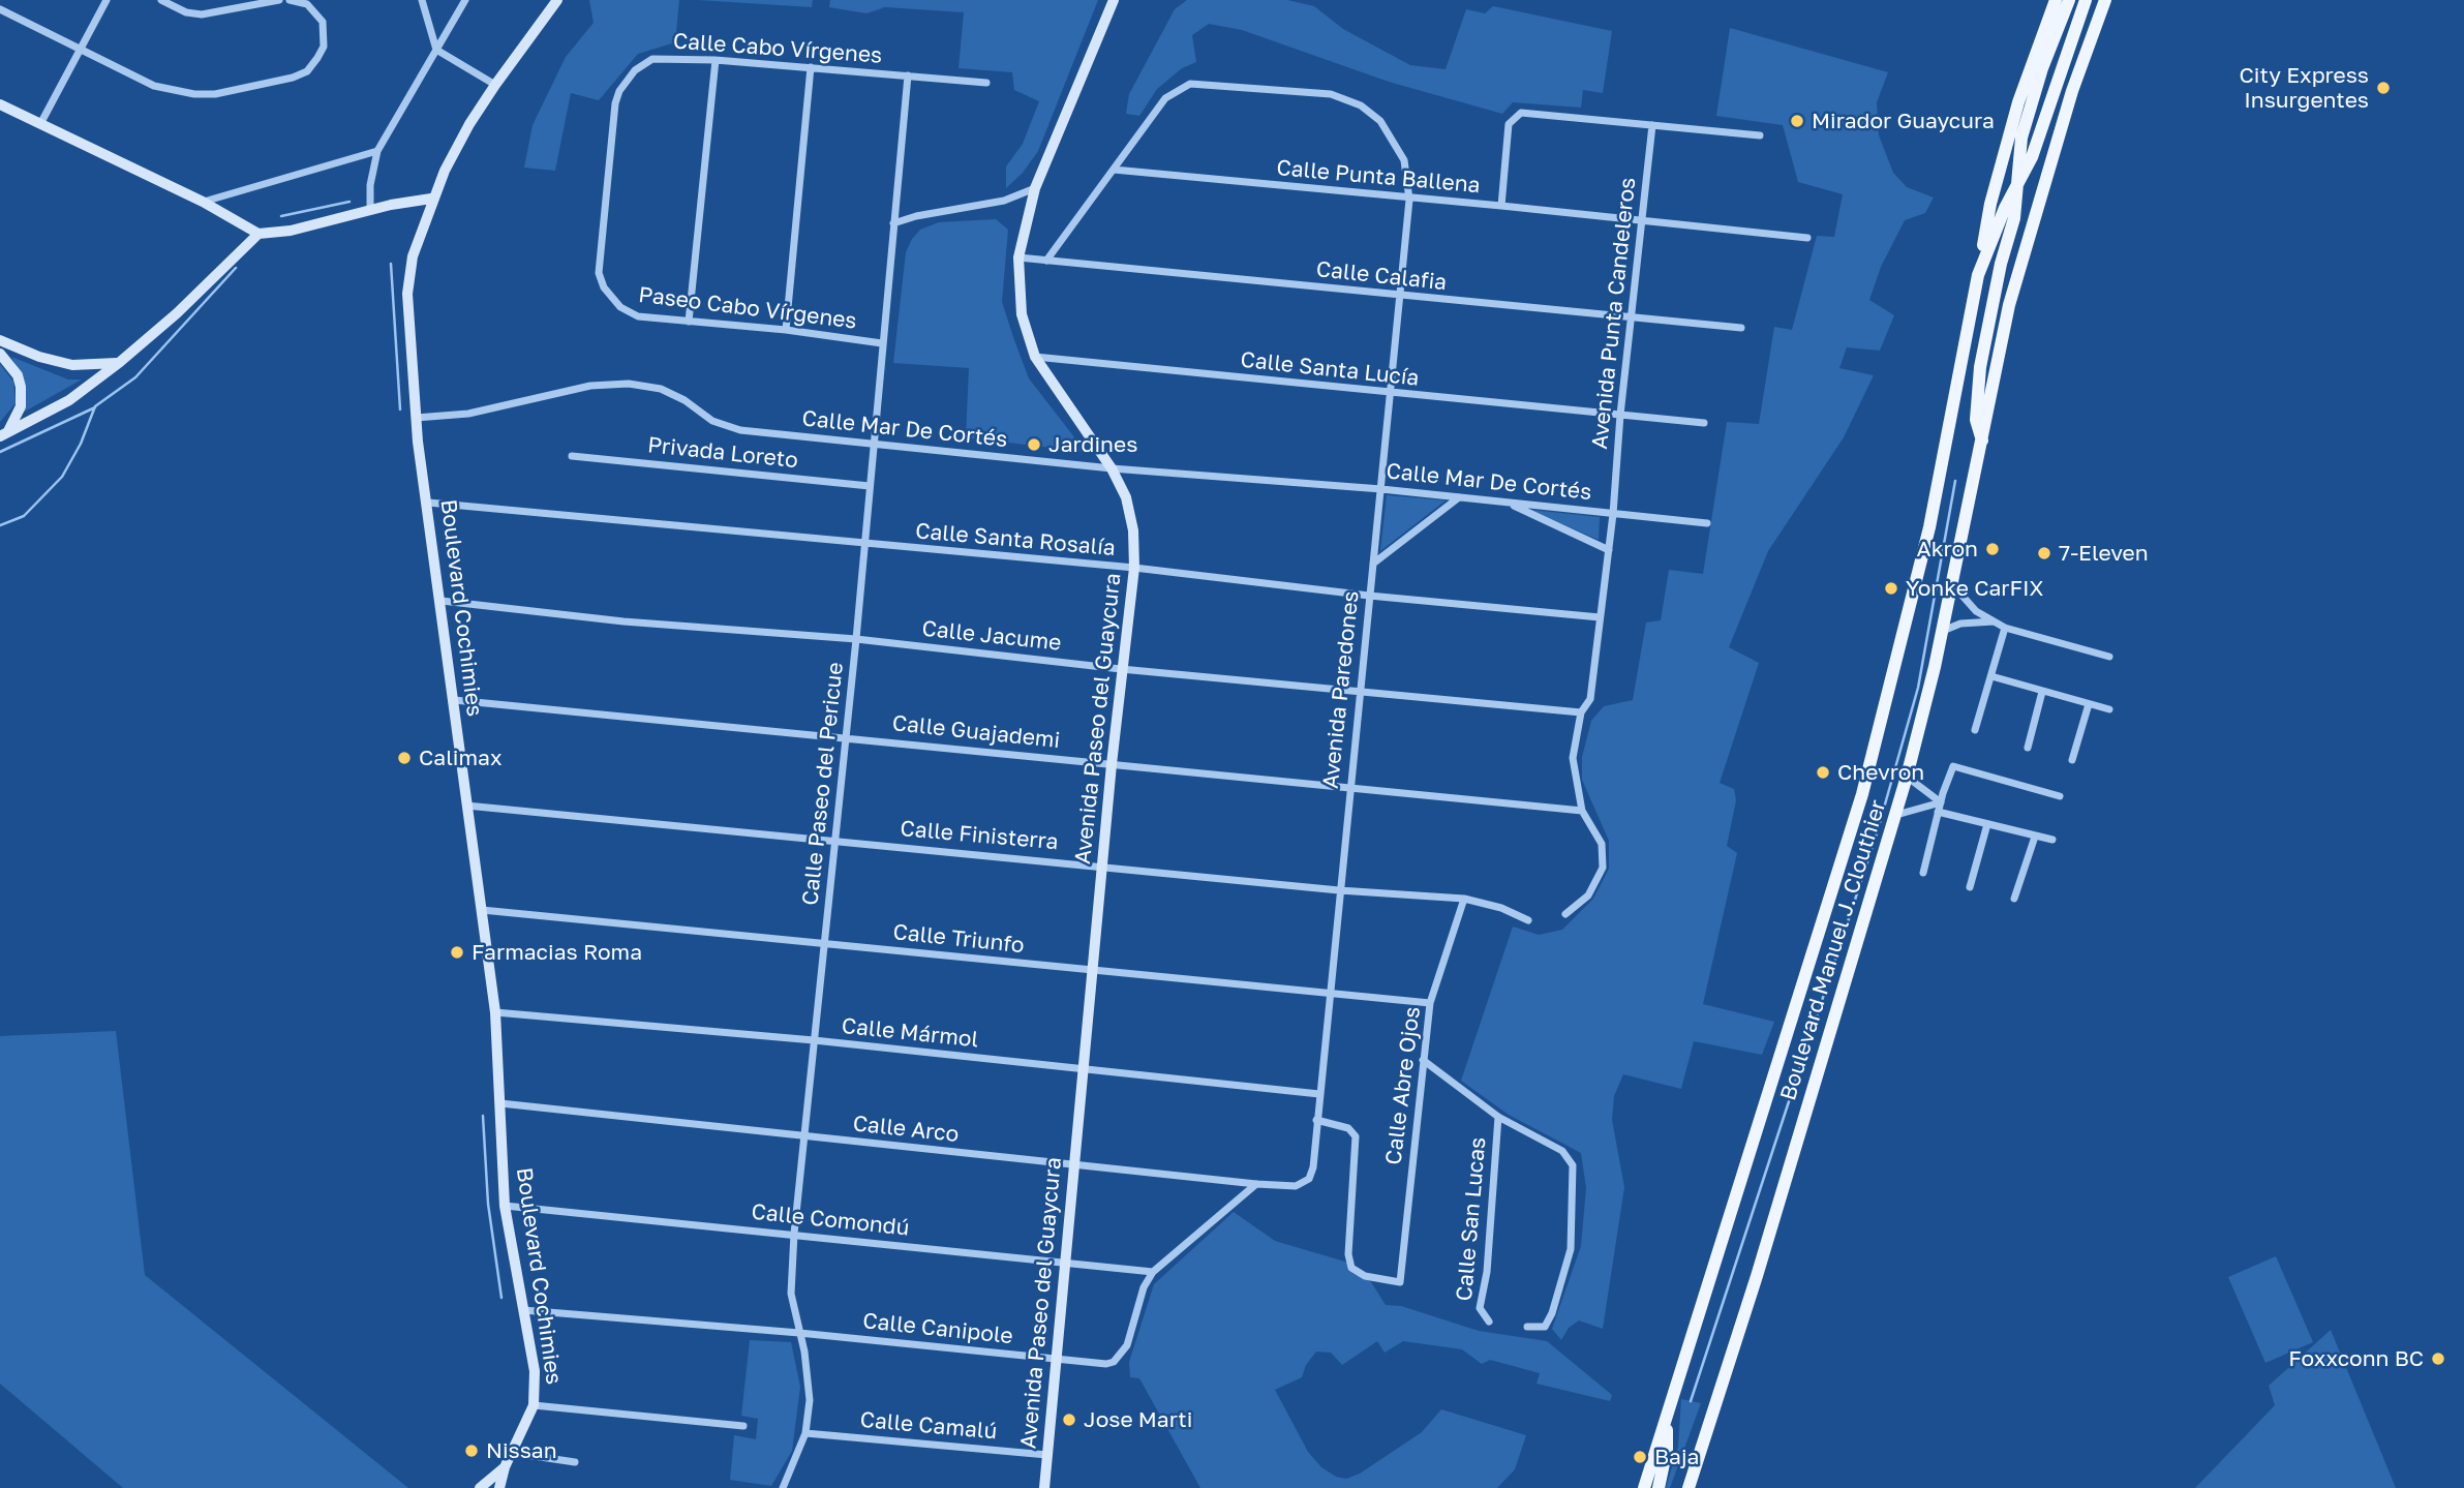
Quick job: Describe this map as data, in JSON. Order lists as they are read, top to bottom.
{
  "streets": {
    "main road": ["Boulevard Manuel J. Clouthier"],
    "street": [
      "Calle Cabo Vírgenes",
      "Calle Punta Ballena",
      "Calle Calafia",
      "Paseo Cabo Vírgenes",
      "Avenida Punta Candeleros",
      "Calle Santa Lucía",
      "Calle Mar De Cortés",
      "Privada Loreto",
      "Calle Santa Rosalía",
      "Boulevard Cochimies",
      "Calle Jacume",
      "Avenida Paredones",
      "Avenida Paseo del Guaycura",
      "Calle Guajademi",
      "Calle Paseo del Pericue",
      "Calle Finisterra",
      "Calle Triunfo",
      "Calle Mármol",
      "Calle Abre Ojos",
      "Calle Arco",
      "Calle San Lucas",
      "Calle Comondú",
      "Calle Canipole",
      "Calle Camalú"
    ]
  },
  "crossings": [
    ["Calle Cabo Vírgenes", "Paseo Cabo Vírgenes"],
    ["Calle Cabo Vírgenes", "Calle Paseo del Pericue"],
    ["Calle Punta Ballena", "Avenida Punta Candeleros"],
    ["Calle Punta Ballena", "Avenida Paredones"],
    ["Calle Calafia", "Avenida Punta Candeleros"],
    ["Calle Calafia", "Avenida Paredones"],
    ["Calle Calafia", "Avenida Paseo del Guaycura"],
    ["Paseo Cabo Vírgenes", "Calle Paseo del Pericue"],
    ["Avenida Punta Candeleros", "Calle Santa Lucía"],
    ["Avenida Punta Candeleros", "Calle Mar De Cortés"],
    ["Avenida Punta Candeleros", "Calle Santa Rosalía"],
    ["Avenida Punta Candeleros", "Calle Jacume"],
    ["Avenida Punta Candeleros", "Calle Guajademi"],
    ["Calle Santa Lucía", "Avenida Paredones"],
    ["Calle Santa Lucía", "Avenida Paseo del Guaycura"],
    ["Calle Mar De Cortés", "Boulevard Cochimies"],
    ["Calle Mar De Cortés", "Avenida Paredones"],
    ["Calle Mar De Cortés", "Avenida Paseo del Guaycura"],
    ["Calle Mar De Cortés", "Calle Paseo del Pericue"],
    ["Privada Loreto", "Calle Paseo del Pericue"],
    ["Calle Santa Rosalía", "Boulevard Cochimies"],
    ["Calle Santa Rosalía", "Avenida Paredones"],
    ["Calle Santa Rosalía", "Avenida Paseo del Guaycura"],
    ["Calle Santa Rosalía", "Calle Paseo del Pericue"],
    ["Boulevard Cochimies", "Calle Jacume"],
    ["Boulevard Cochimies", "Calle Guajademi"],
    ["Boulevard Cochimies", "Calle Finisterra"],
    ["Boulevard Cochimies", "Calle Triunfo"],
    ["Boulevard Cochimies", "Calle Mármol"],
    ["Boulevard Cochimies", "Calle Arco"],
    ["Boulevard Cochimies", "Calle Comondú"],
    ["Boulevard Cochimies", "Calle Canipole"],
    ["Calle Jacume", "Avenida Paredones"],
    ["Calle Jacume", "Avenida Paseo del Guaycura"],
    ["Calle Jacume", "Calle Paseo del Pericue"],
    ["Avenida Paredones", "Calle Guajademi"],
    ["Avenida Paredones", "Calle Finisterra"],
    ["Avenida Paredones", "Calle Triunfo"],
    ["Avenida Paredones", "Calle Mármol"],
    ["Avenida Paredones", "Calle Abre Ojos"],
    ["Avenida Paredones", "Calle Arco"],
    ["Avenida Paseo del Guaycura", "Calle Guajademi"],
    ["Avenida Paseo del Guaycura", "Calle Finisterra"],
    ["Avenida Paseo del Guaycura", "Calle Triunfo"],
    ["Avenida Paseo del Guaycura", "Calle Mármol"],
    ["Avenida Paseo del Guaycura", "Calle Arco"],
    ["Avenida Paseo del Guaycura", "Calle Comondú"],
    ["Avenida Paseo del Guaycura", "Calle Canipole"],
    ["Avenida Paseo del Guaycura", "Calle Camalú"],
    ["Calle Guajademi", "Calle Paseo del Pericue"],
    ["Calle Paseo del Pericue", "Calle Finisterra"],
    ["Calle Paseo del Pericue", "Calle Triunfo"],
    ["Calle Paseo del Pericue", "Calle Mármol"],
    ["Calle Paseo del Pericue", "Calle Arco"],
    ["Calle Paseo del Pericue", "Calle Comondú"],
    ["Calle Paseo del Pericue", "Calle Canipole"],
    ["Calle Paseo del Pericue", "Calle Camalú"],
    ["Calle Finisterra", "Calle Abre Ojos"],
    ["Calle Triunfo", "Calle Abre Ojos"],
    ["Calle Arco", "Calle Canipole"],
    ["Calle Comondú", "Calle Canipole"]
  ],
  "places": [
    "City Express Insurgentes",
    "Mirador Guaycura",
    "Jardines",
    "Akron",
    "7-Eleven",
    "Yonke CarFIX",
    "Calimax",
    "Chevron",
    "Farmacias Roma",
    "Foxxconn BC",
    "Jose Marti",
    "Nissan",
    "Baja"
  ]
}
